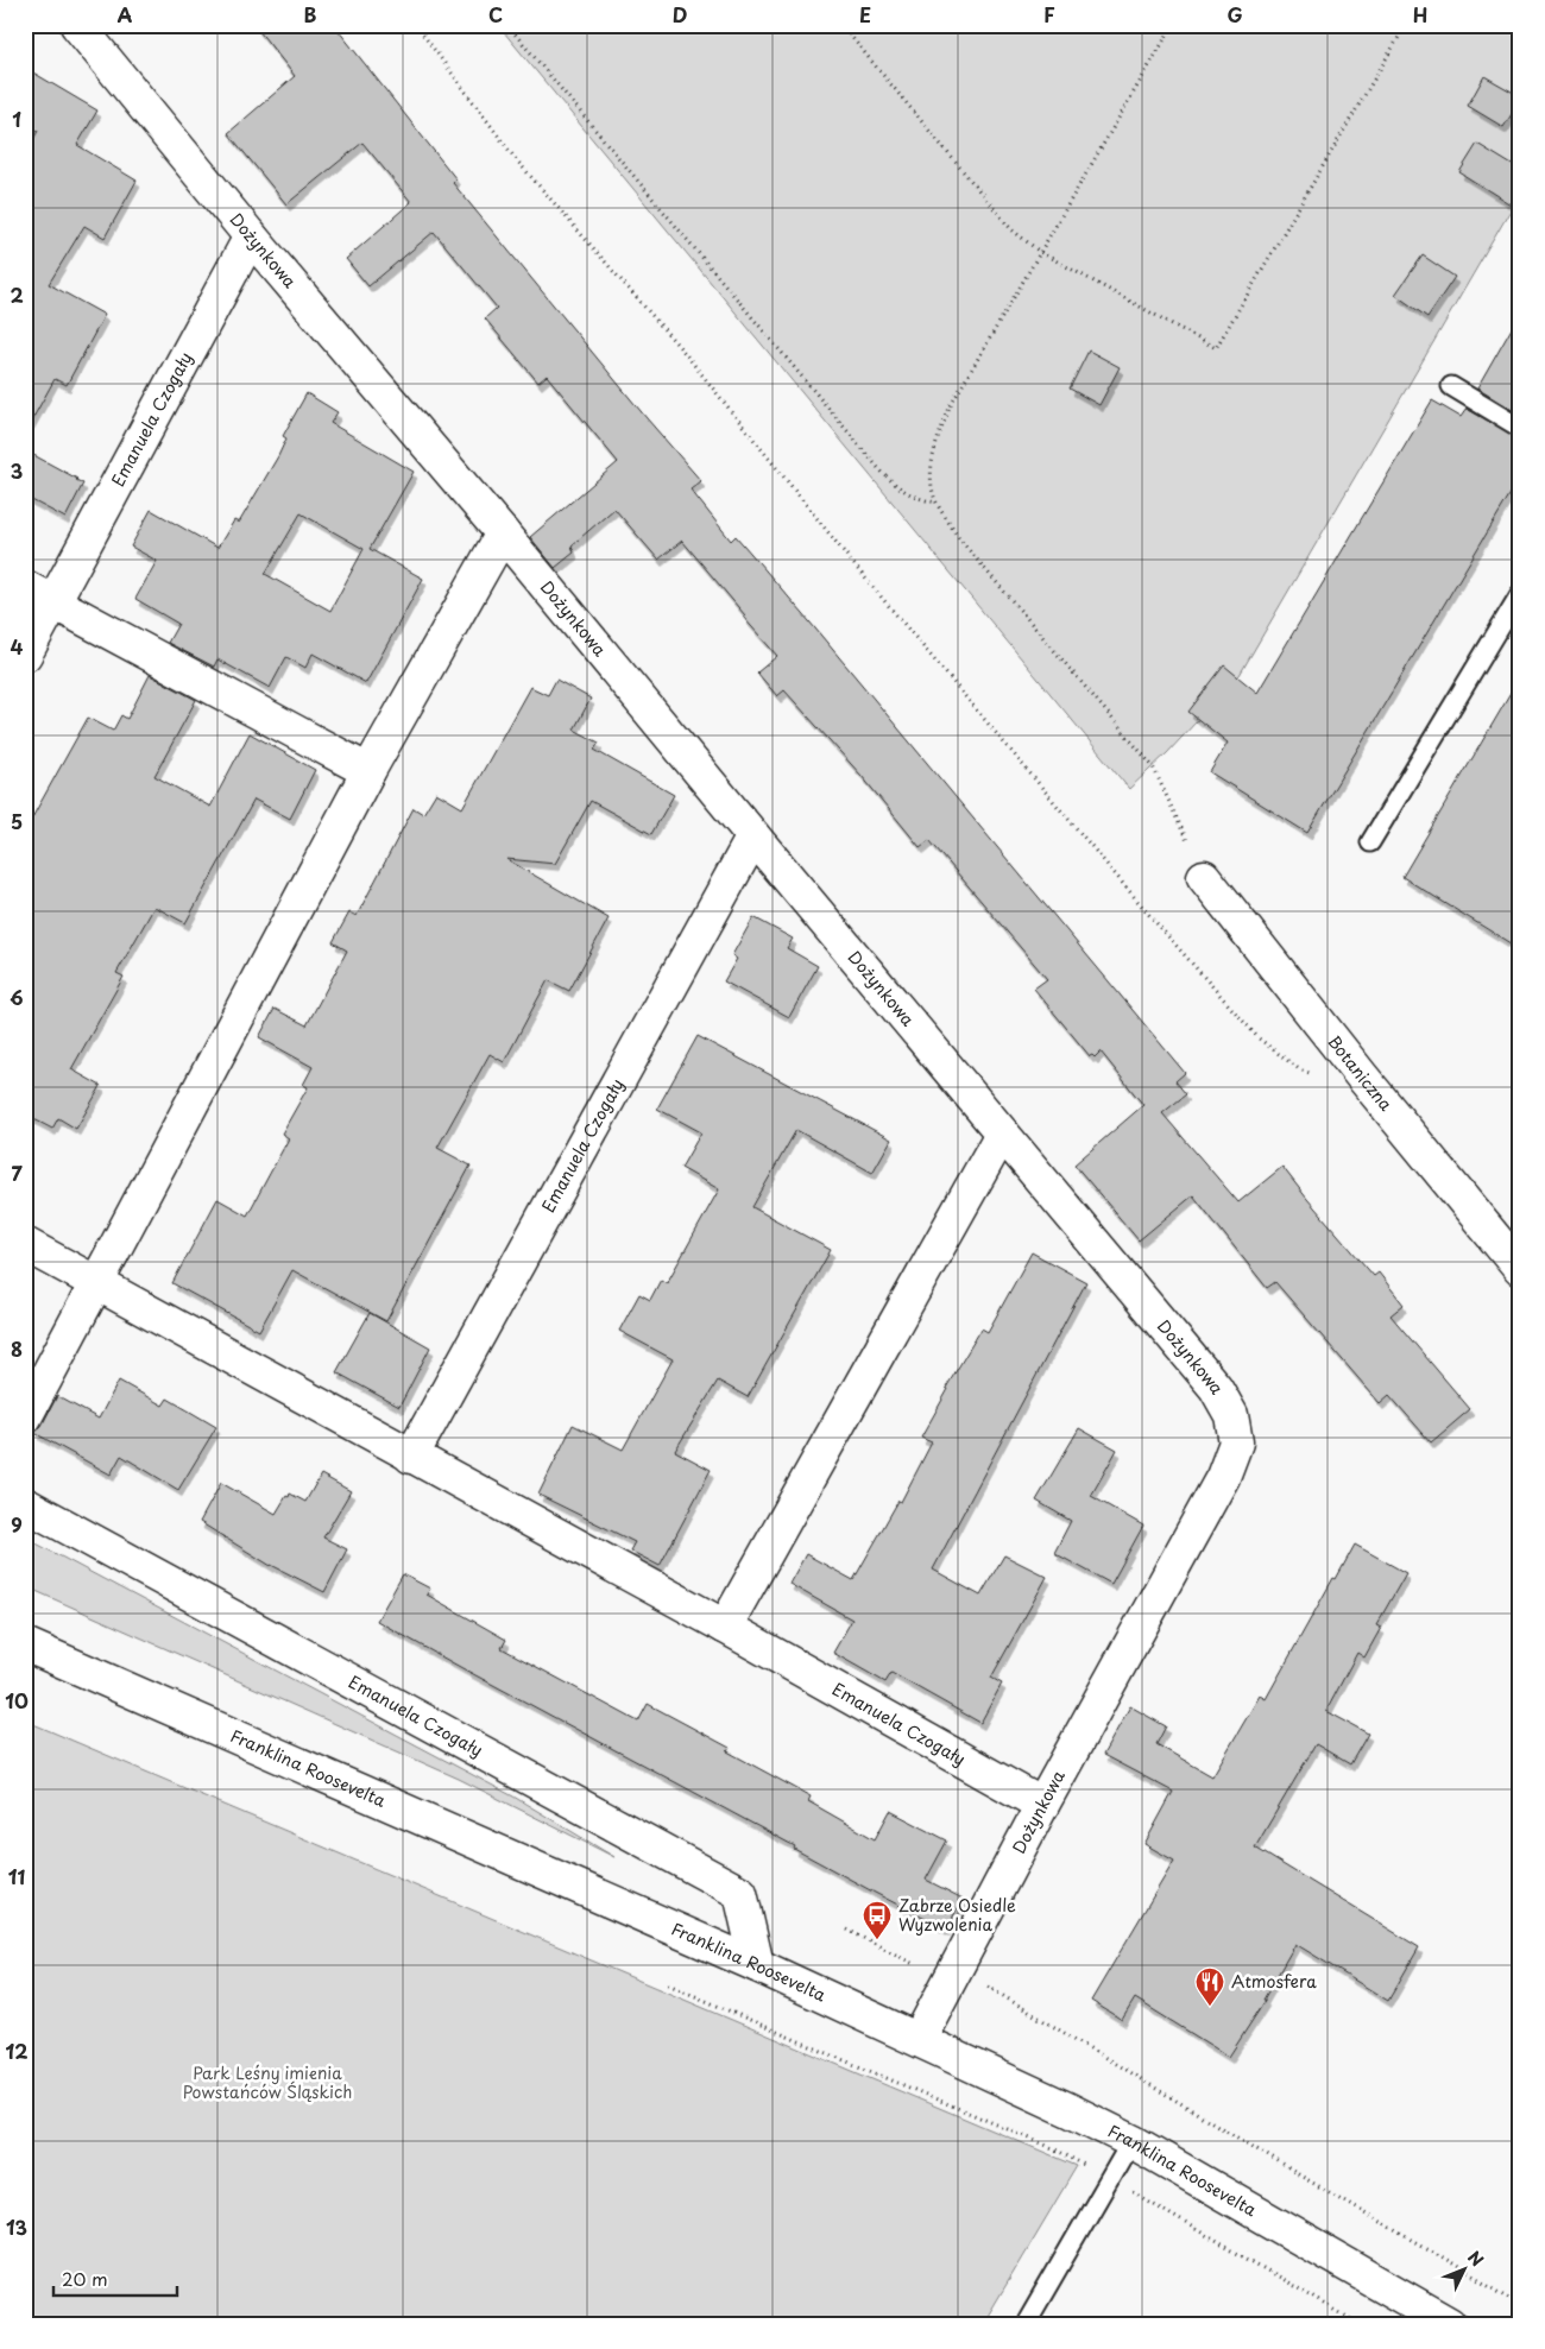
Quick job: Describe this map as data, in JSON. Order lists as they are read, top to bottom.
{
  "streets": {
    "street": [
      "Dożynkowa",
      "Emanuela Czogały",
      "Botaniczna",
      "Franklina Roosevelta"
    ]
  },
  "crossings": [
    ["Dożynkowa", "Emanuela Czogały"],
    ["Dożynkowa", "Franklina Roosevelta"],
    ["Emanuela Czogały", "Franklina Roosevelta"]
  ],
  "parks": ["Park Leśny imienia Powstańców Śląskich"],
  "places": {
    "bus stop": ["Zabrze Osiedle Wyzwolenia"],
    "restaurant": ["Atmosfera"]
  },
  "scale_bar": "20 m",
  "north": "top right",
  "grid": {
    "columns": [
      "A",
      "B",
      "C",
      "D",
      "E",
      "F",
      "G",
      "H"
    ],
    "rows": [
      "1",
      "2",
      "3",
      "4",
      "5",
      "6",
      "7",
      "8",
      "9",
      "10",
      "11",
      "12",
      "13"
    ]
  }
}
